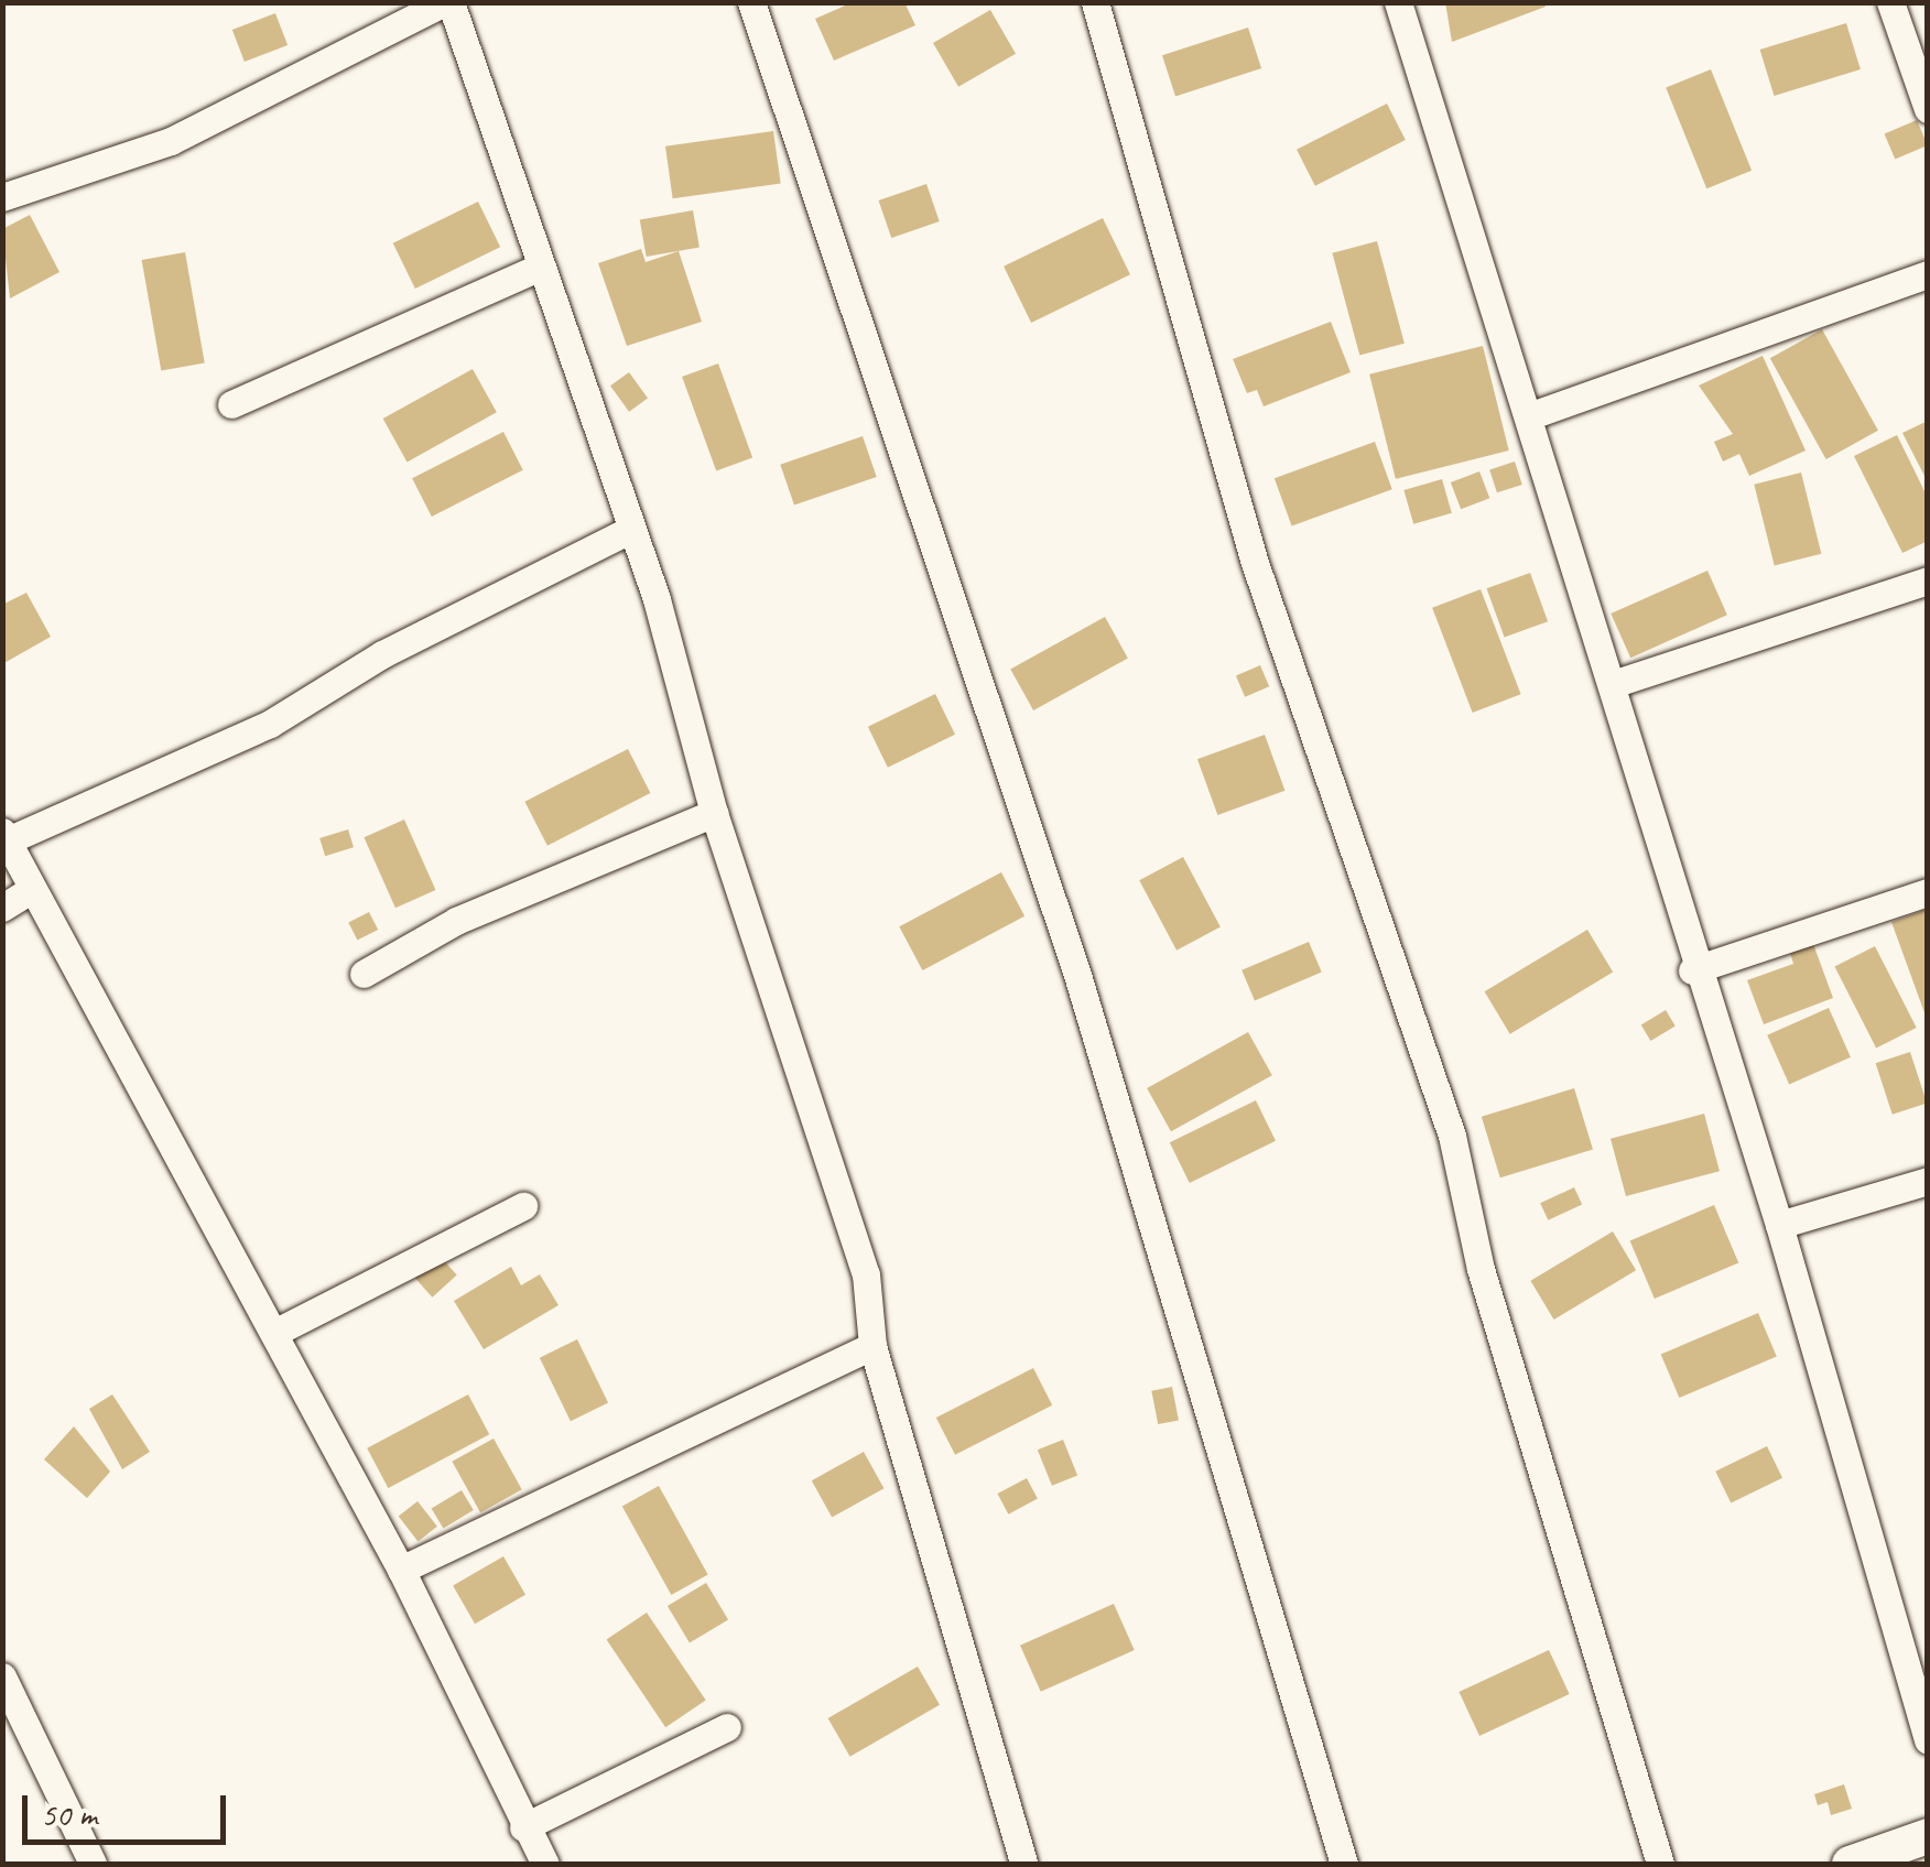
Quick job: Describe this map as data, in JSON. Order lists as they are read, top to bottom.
{
  "scale_bar": "50 m"
}
